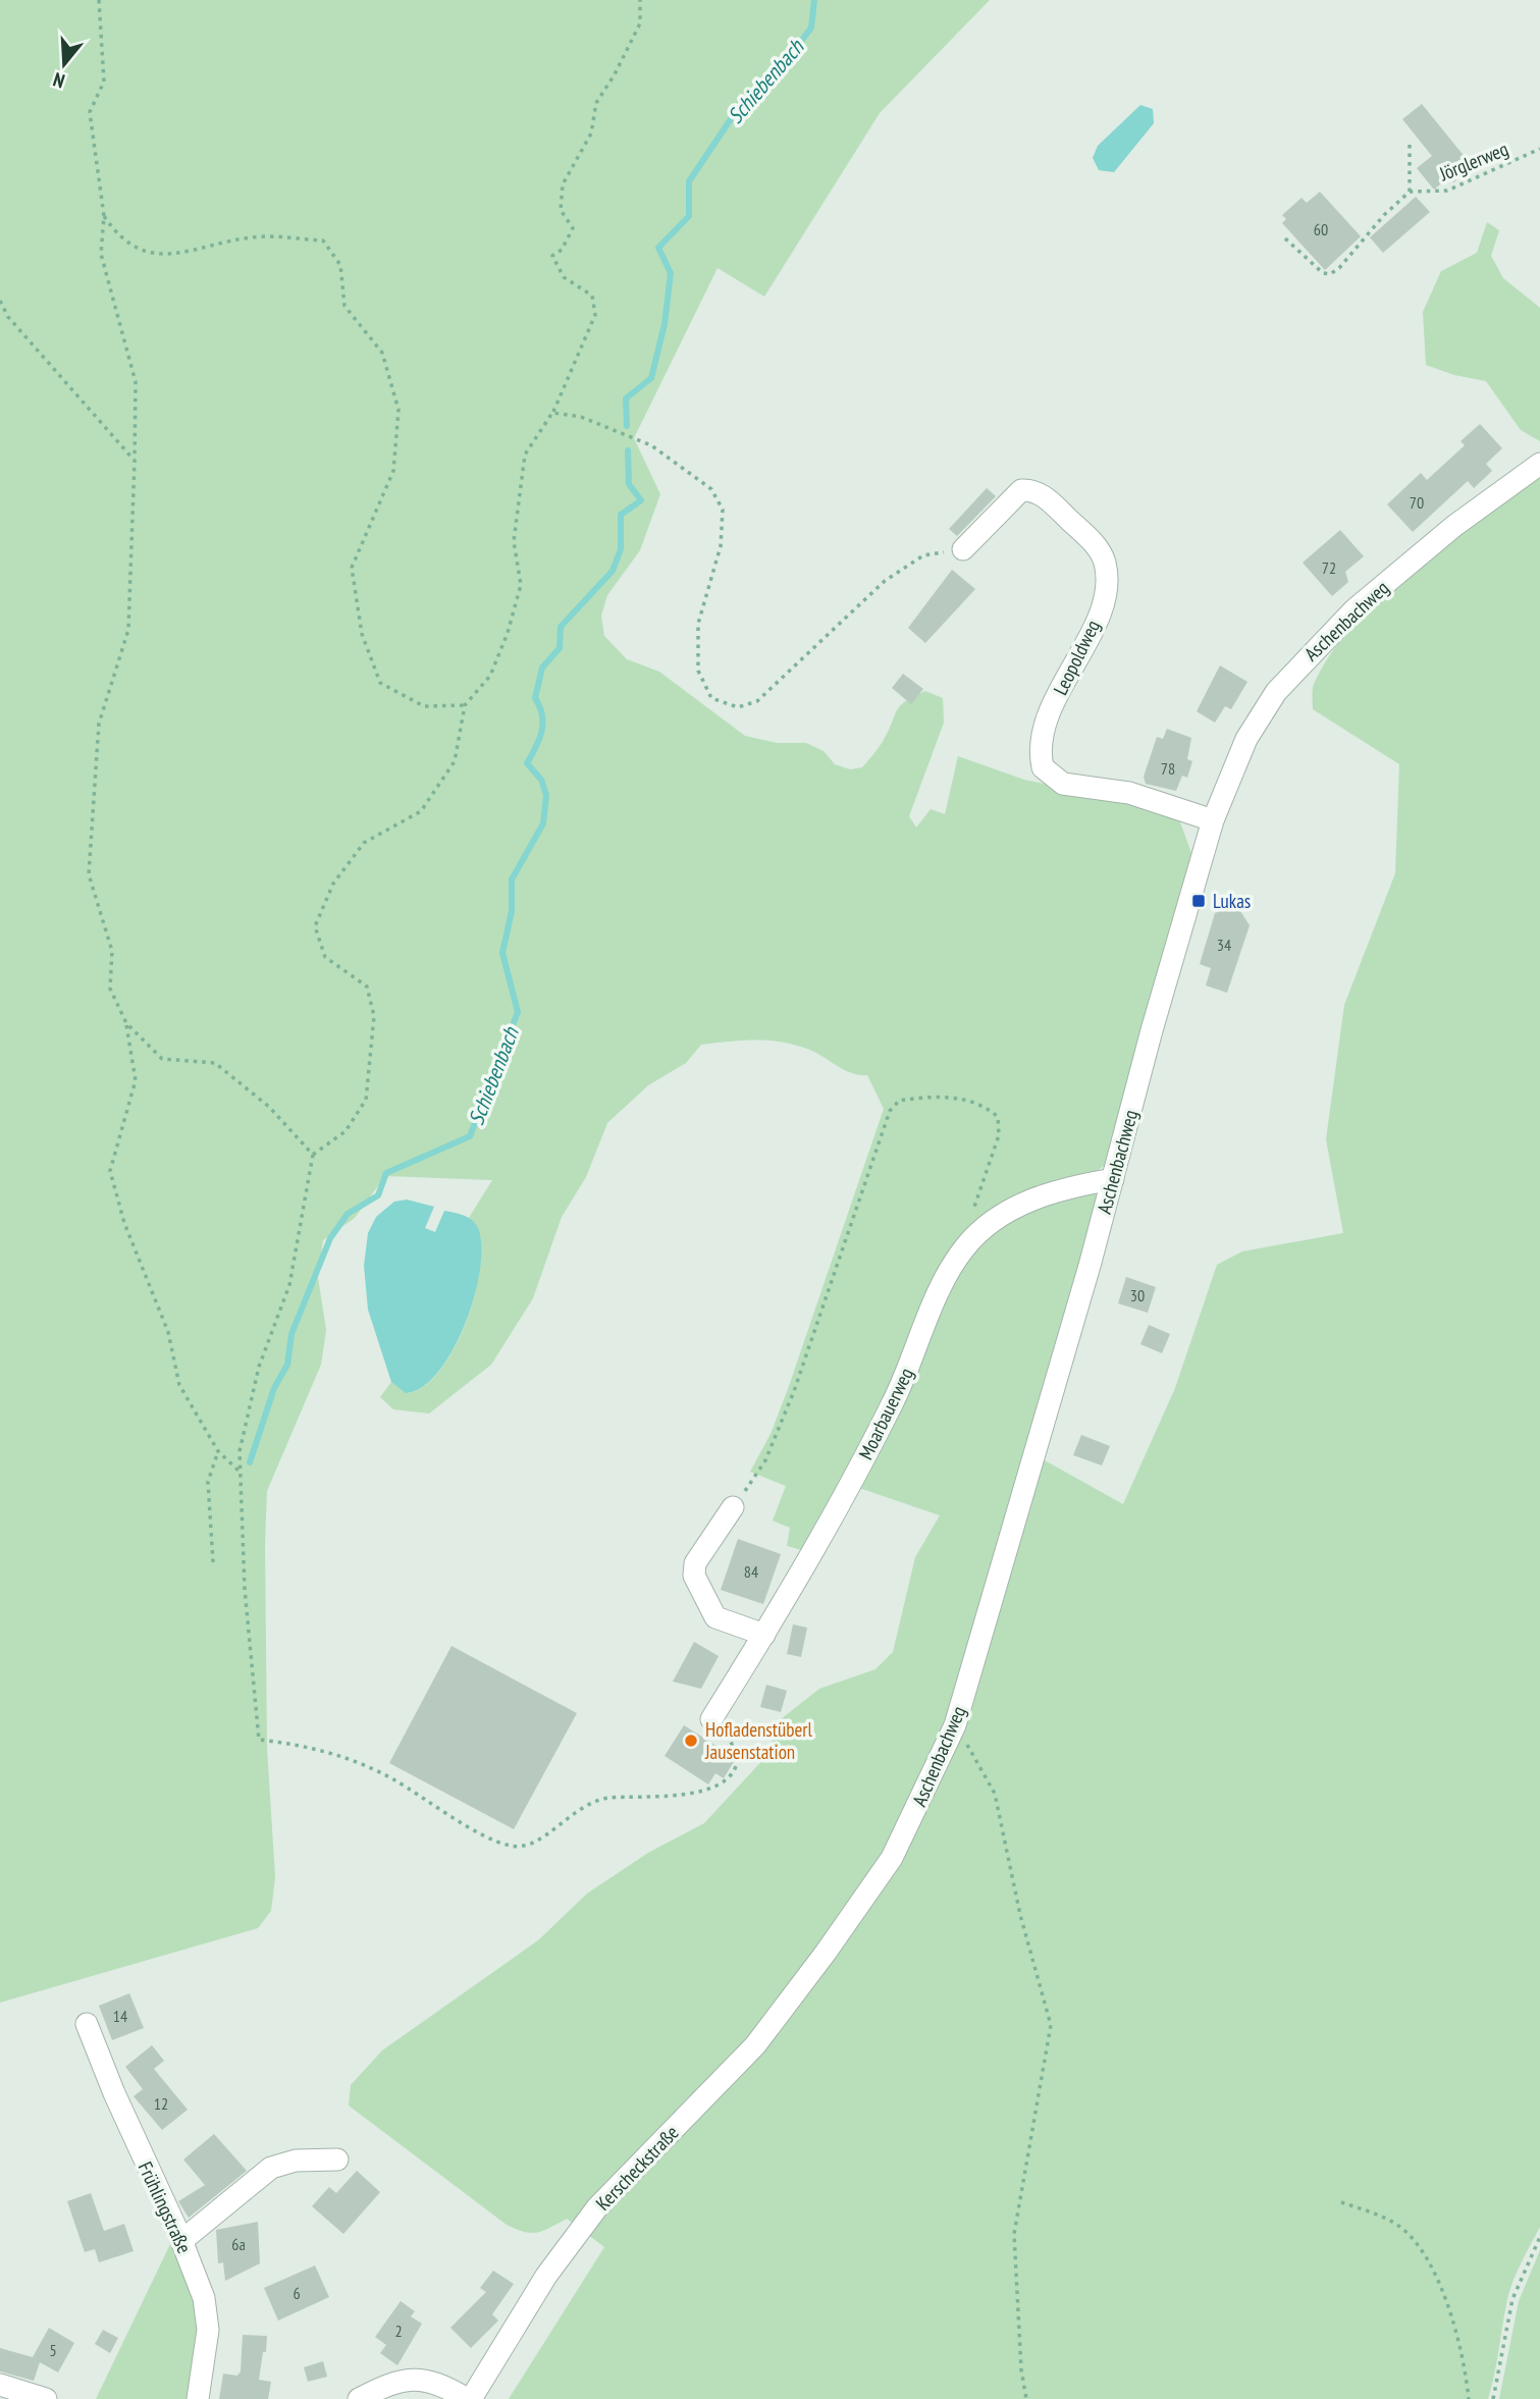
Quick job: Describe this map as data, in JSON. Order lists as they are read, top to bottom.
{
  "streets": {
    "street": [
      "Aschenbachweg",
      "Leopoldweg",
      "Moarbauerweg",
      "Kerscheckstraße",
      "Frühlingstraße"
    ],
    "path": ["Jörglerweg"]
  },
  "crossings": [
    ["Aschenbachweg", "Leopoldweg"],
    ["Aschenbachweg", "Moarbauerweg"],
    ["Aschenbachweg", "Kerscheckstraße"]
  ],
  "water": ["Schiebenbach"],
  "places": {
    "transit": ["Lukas"],
    "other": ["Hofladenstüberl Jausenstation"]
  },
  "house_numbers": [
    "60",
    "70",
    "72",
    "78",
    "34",
    "30",
    "84",
    "14",
    "12",
    "6a",
    "6",
    "2",
    "5"
  ],
  "north": "bottom"
}
